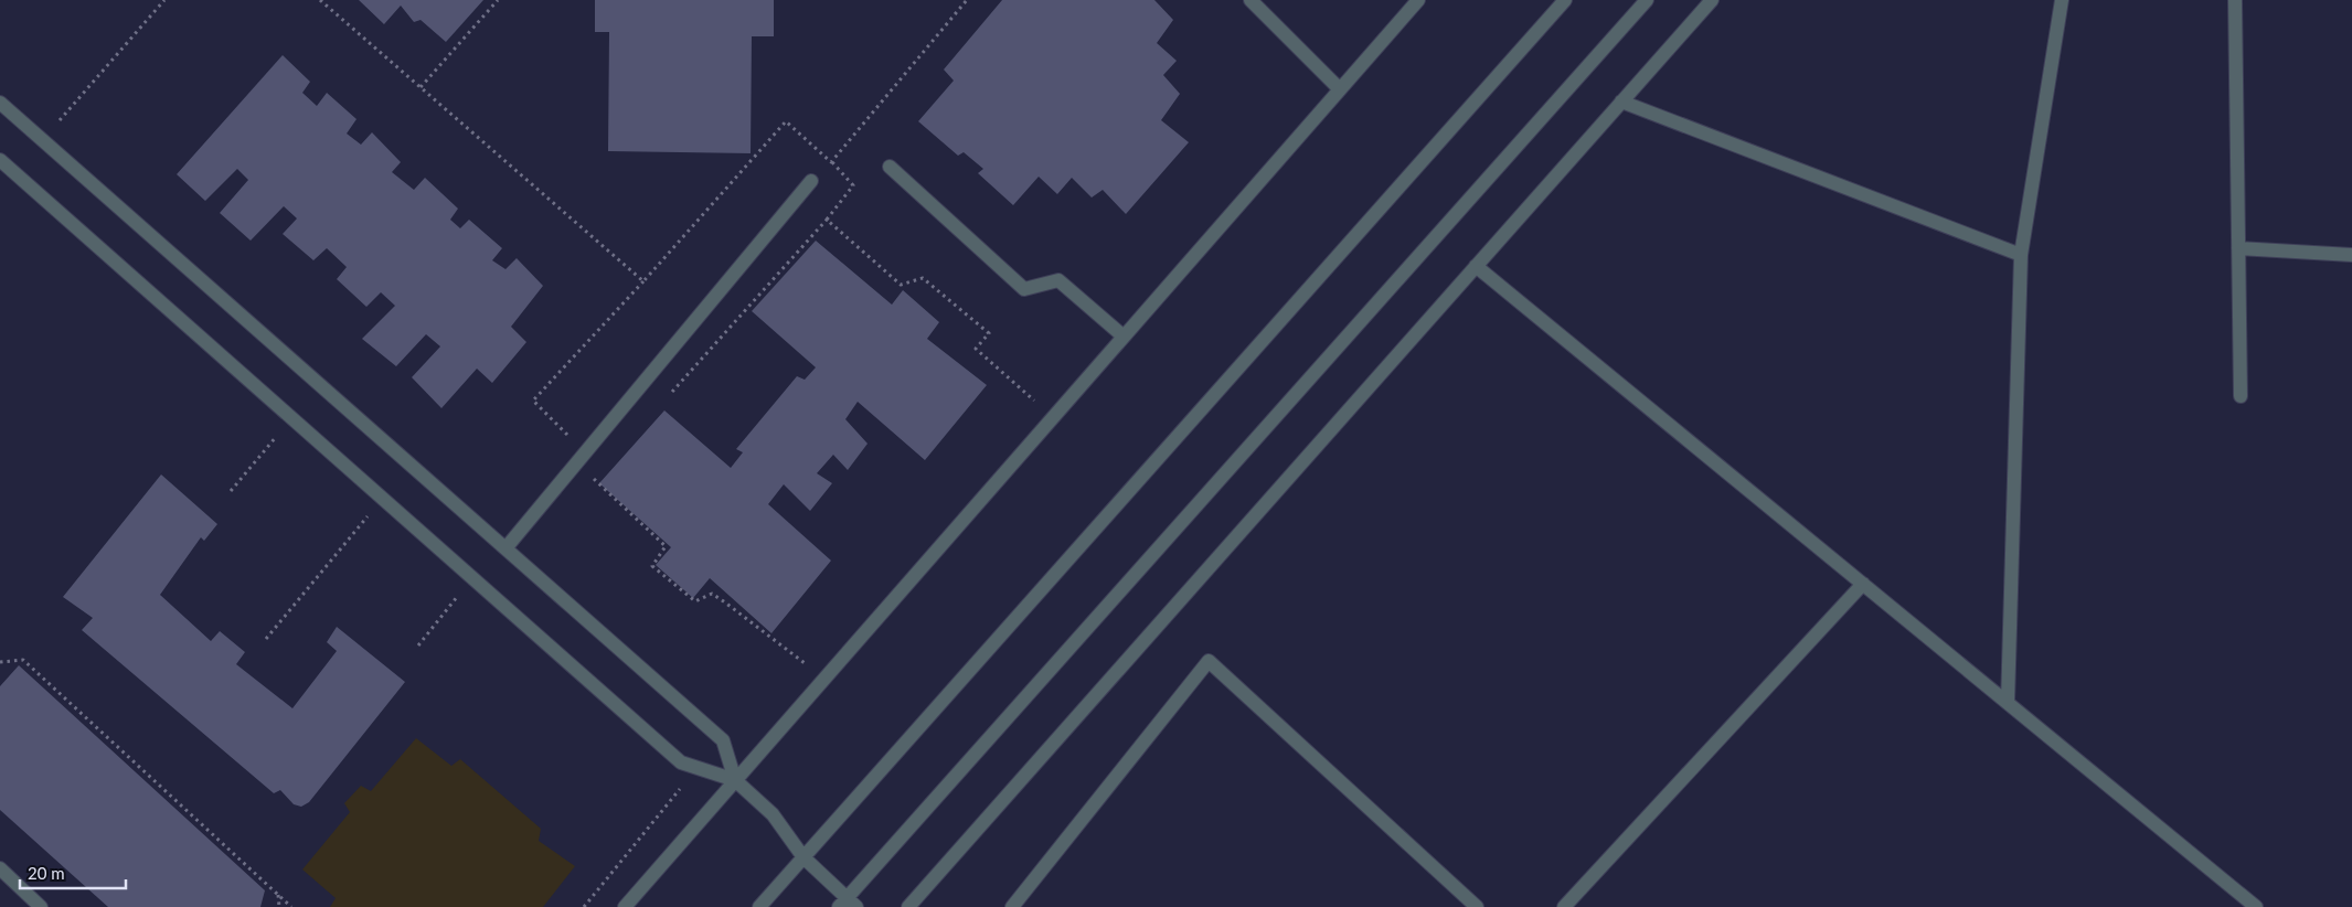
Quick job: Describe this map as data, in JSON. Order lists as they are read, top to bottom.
{
  "scale_bar": "20 m"
}
